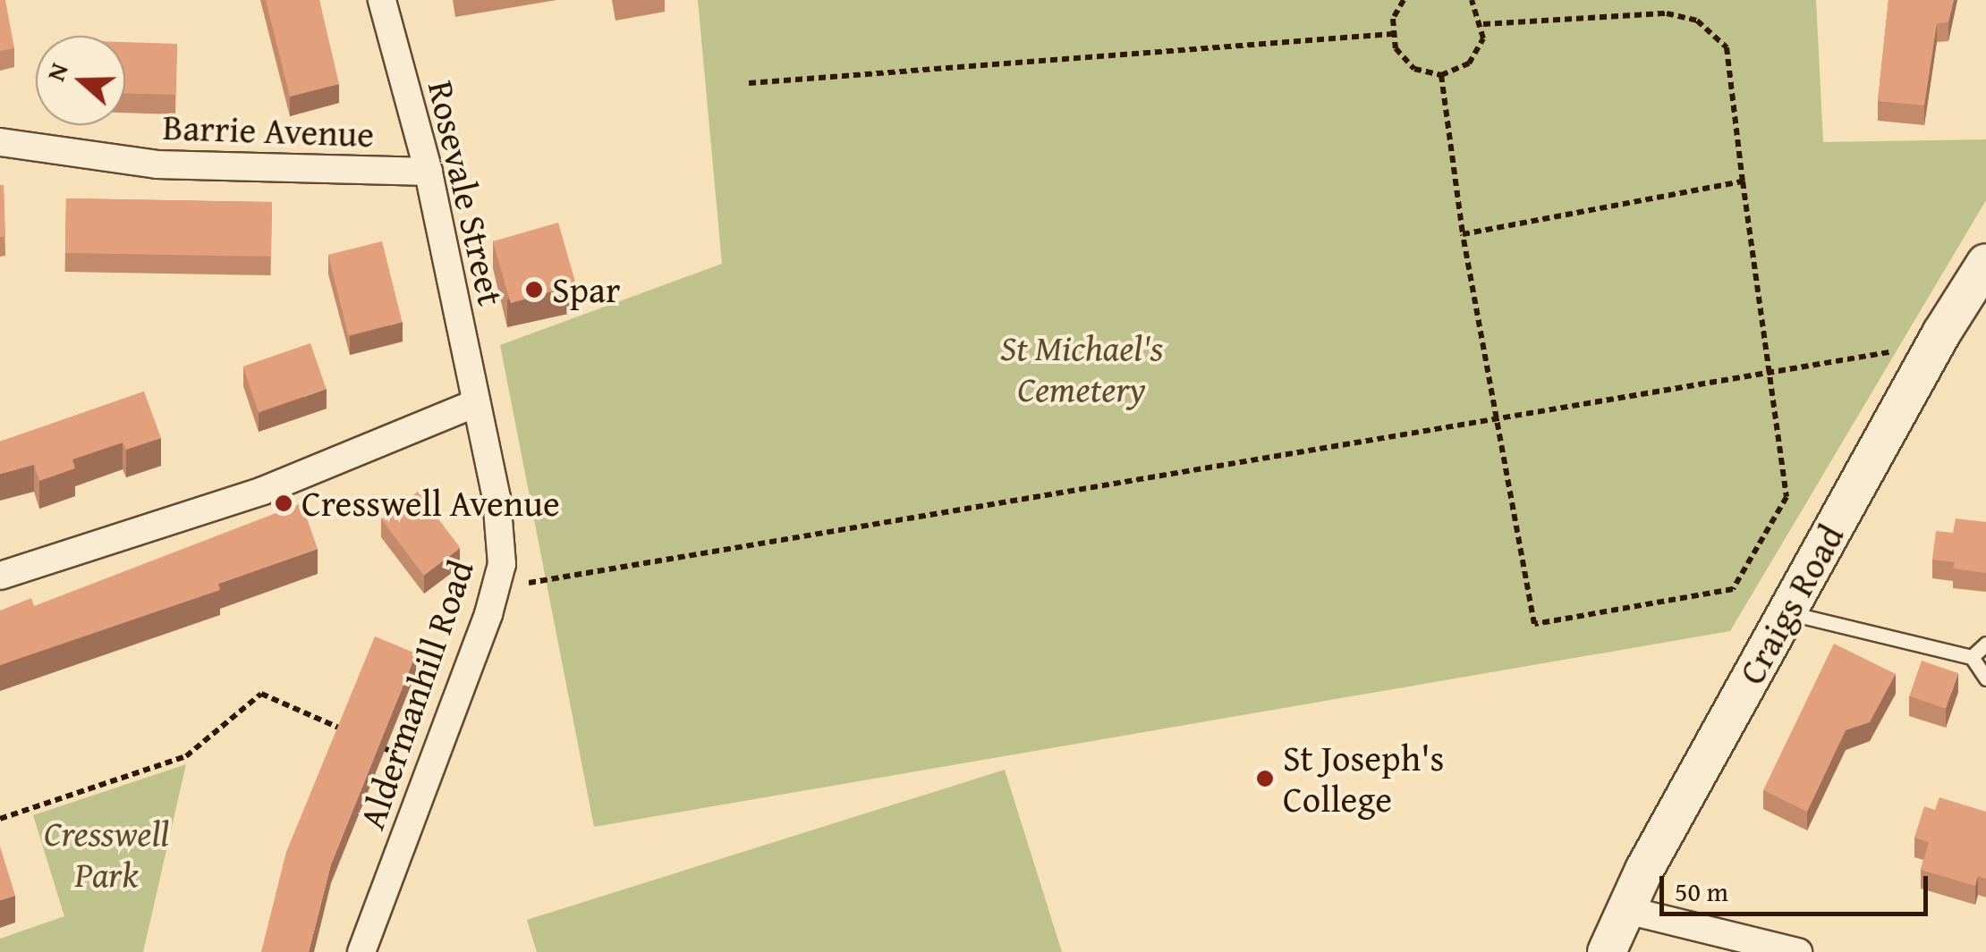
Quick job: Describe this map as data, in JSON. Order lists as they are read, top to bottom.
{
  "streets": {
    "street": [
      "Barrie Avenue",
      "Rosevale Street",
      "Craigs Road",
      "Aldermanhill Road"
    ]
  },
  "crossings": [
    ["Barrie Avenue", "Rosevale Street"],
    ["Rosevale Street", "Aldermanhill Road"]
  ],
  "parks": ["St Michael's Cemetery", "Cresswell Park"],
  "places": ["Spar", "Cresswell Avenue", "St Joseph's College"],
  "scale_bar": "50 m",
  "north": "left"
}
